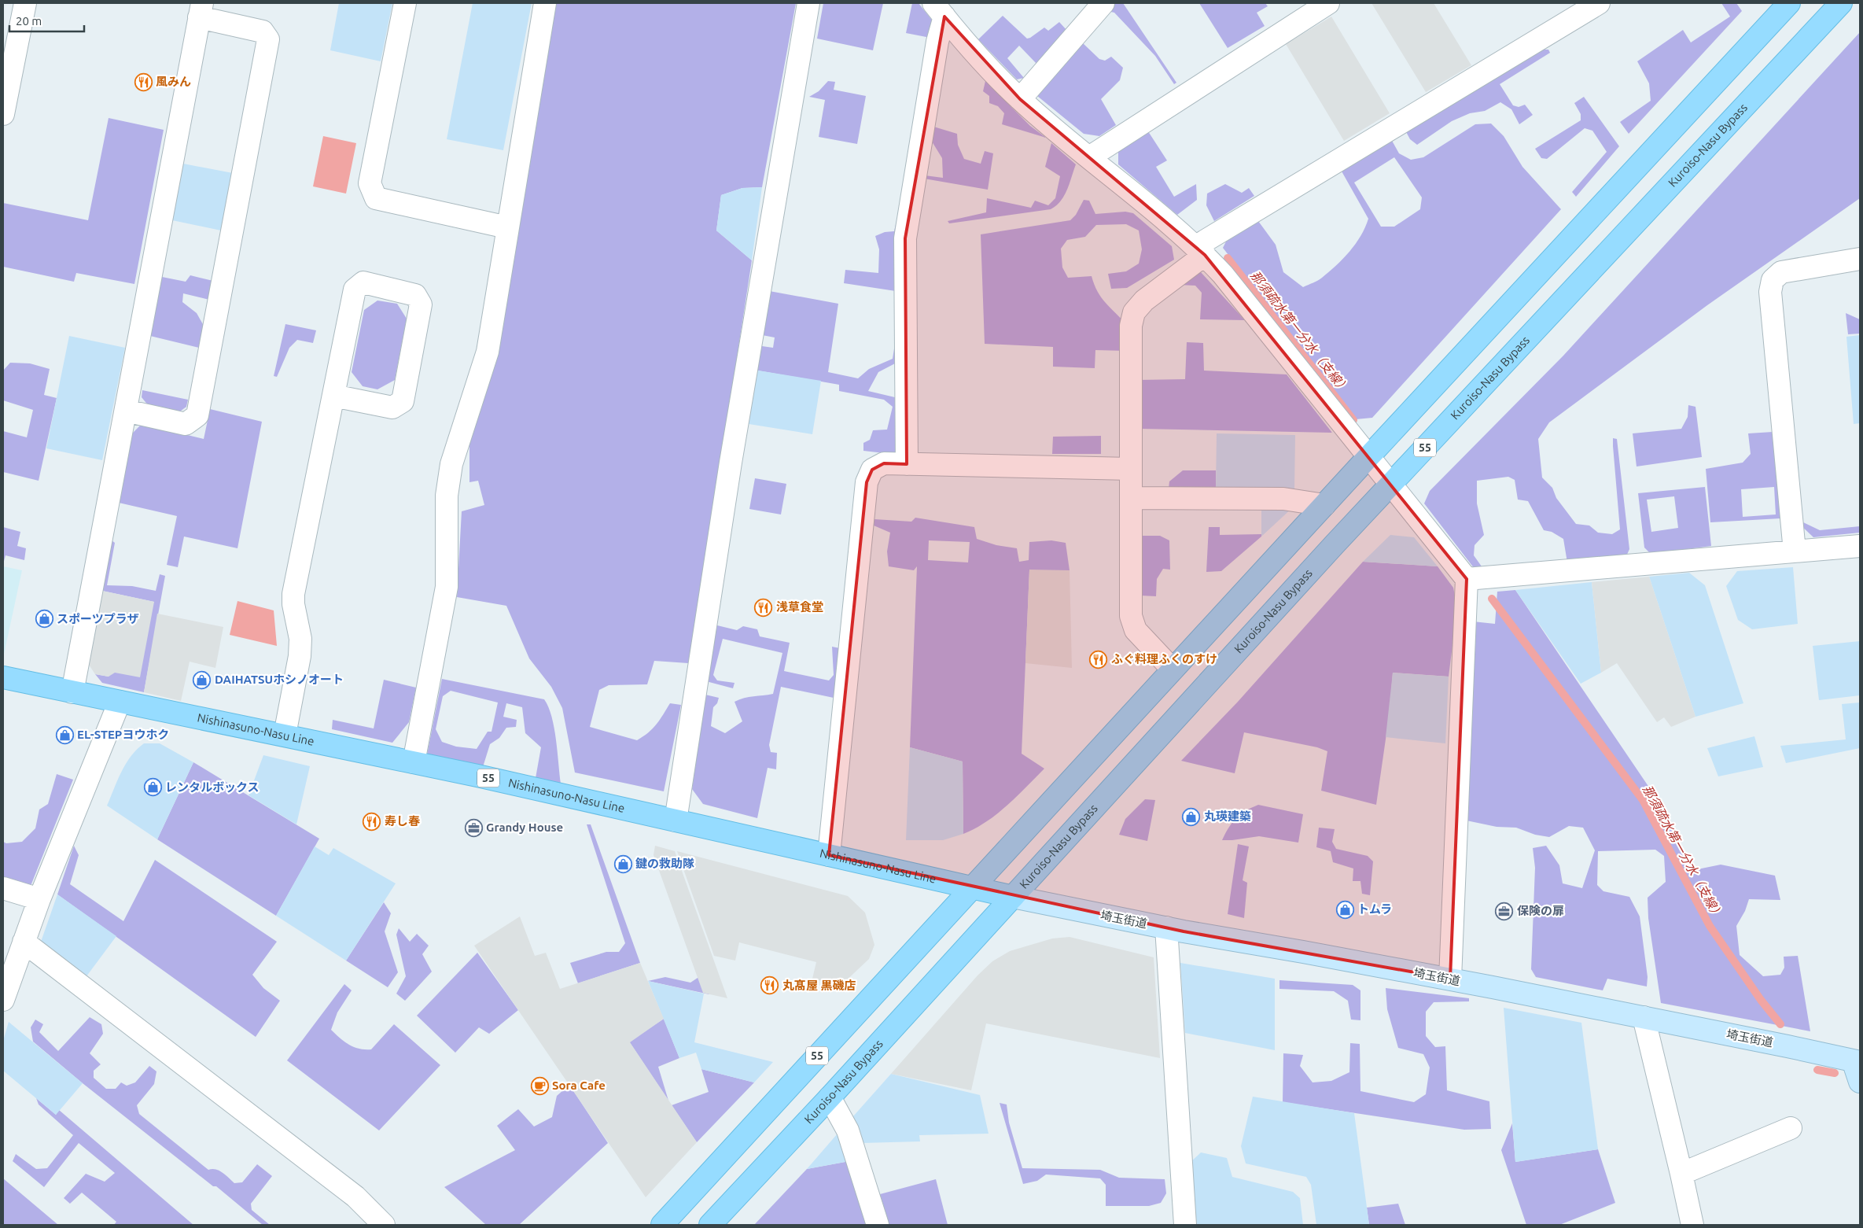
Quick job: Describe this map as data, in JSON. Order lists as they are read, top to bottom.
{
  "streets": {
    "main road": ["Kuroiso-Nasu Bypass", "55", "Nishinasuno-Nasu Line"],
    "street": ["埼玉街道"]
  },
  "crossings": [
    ["Kuroiso-Nasu Bypass", "Nishinasuno-Nasu Line"],
    ["Kuroiso-Nasu Bypass", "埼玉街道"],
    ["55", "Nishinasuno-Nasu Line"],
    ["Nishinasuno-Nasu Line", "埼玉街道"]
  ],
  "water": ["那須疏水第一分水（支線）"],
  "places": {
    "restaurant": [
      "風みん",
      "浅草食堂",
      "ふぐ料理ふくのすけ",
      "寿し春",
      "丸髙屋 黒磯店"
    ],
    "shop": [
      "スポーツプラザ",
      "DAIHATSUホシノオート",
      "EL-STEPヨウホク",
      "レンタルボックス",
      "丸瑛建築",
      "鍵の救助隊",
      "トムラ"
    ],
    "office": ["Grandy House", "保険の扉"],
    "cafe": ["Sora Cafe"]
  },
  "scale_bar": "20 m"
}
